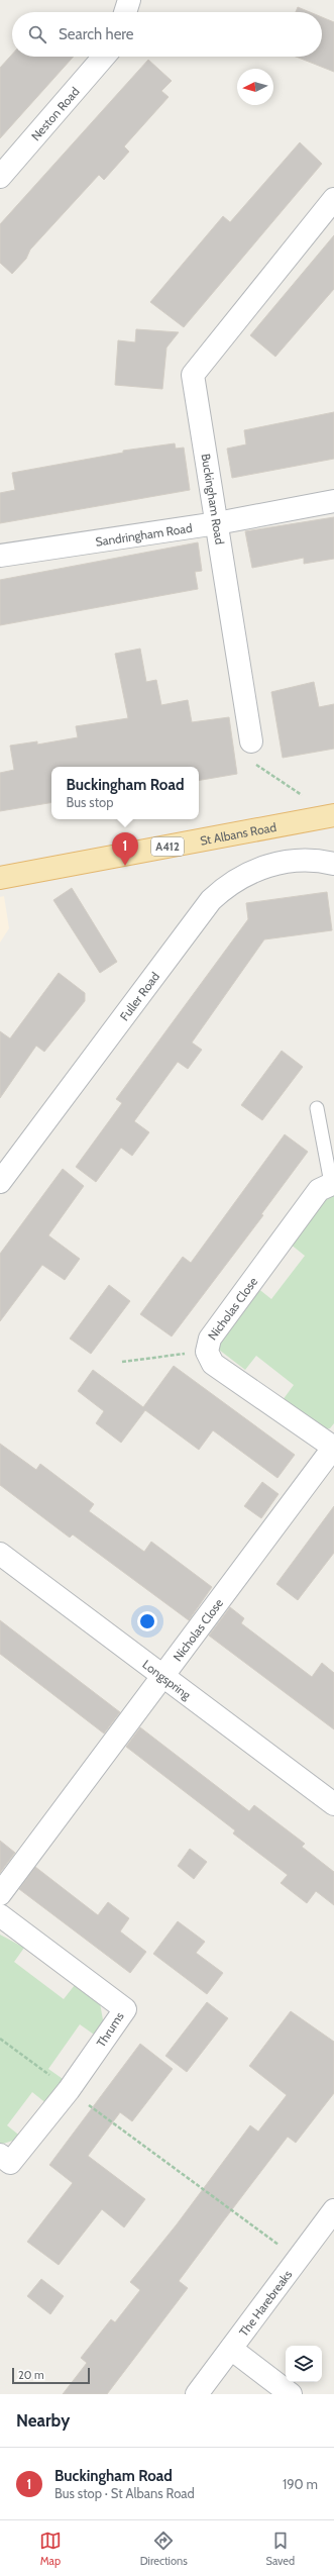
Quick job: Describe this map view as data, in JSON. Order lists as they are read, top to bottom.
{
  "streets": {
    "main road": ["St Albans Road", "A412"],
    "street": [
      "Neston Road",
      "Buckingham Road",
      "Sandringham Road",
      "Fuller Road",
      "Nicholas Close",
      "Longspring",
      "Thrums",
      "The Harebreaks"
    ]
  },
  "crossings": [
    ["Buckingham Road", "Sandringham Road"],
    ["Nicholas Close", "Longspring"]
  ],
  "scale_bar": "20 m",
  "north": "left",
  "page": {
    "search": "Search here",
    "popup": ["Buckingham Road", "Bus stop"],
    "pins": "1",
    "scale": "20 m",
    "heading": "Nearby",
    "list": [
      {
        "mark": "1",
        "name": "Buckingham Road",
        "note": "Bus stop · St Albans Road",
        "value": "190 m"
      }
    ],
    "nav": ["Map", "Directions", "Saved"]
  }
}
